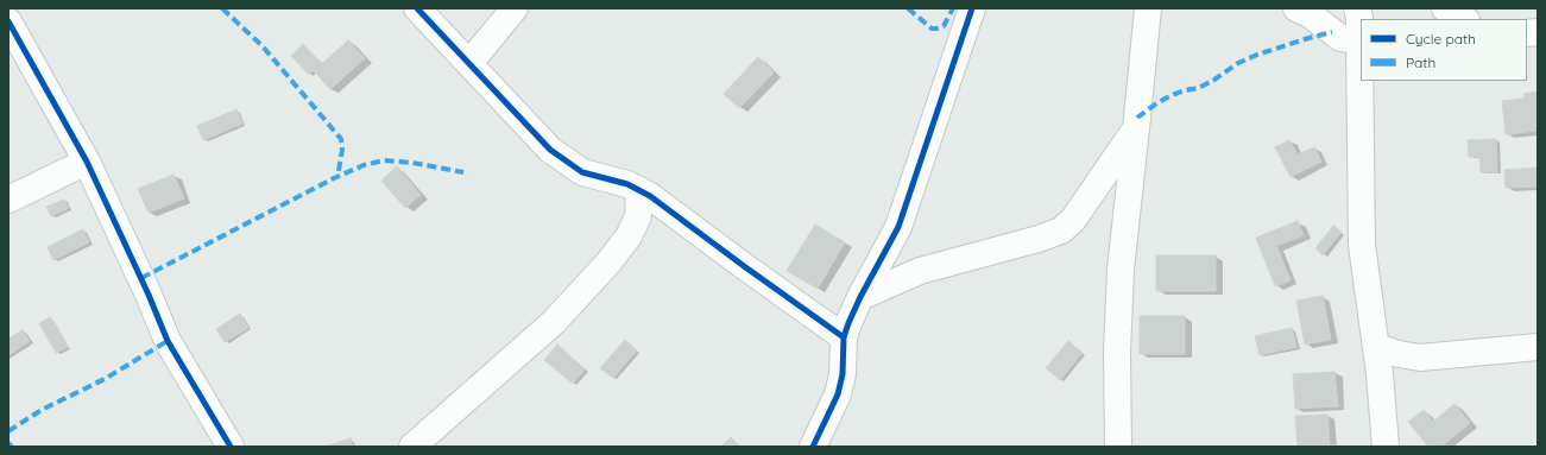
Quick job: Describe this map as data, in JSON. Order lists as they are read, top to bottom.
{
  "legend": ["Cycle path", "Path"]
}
